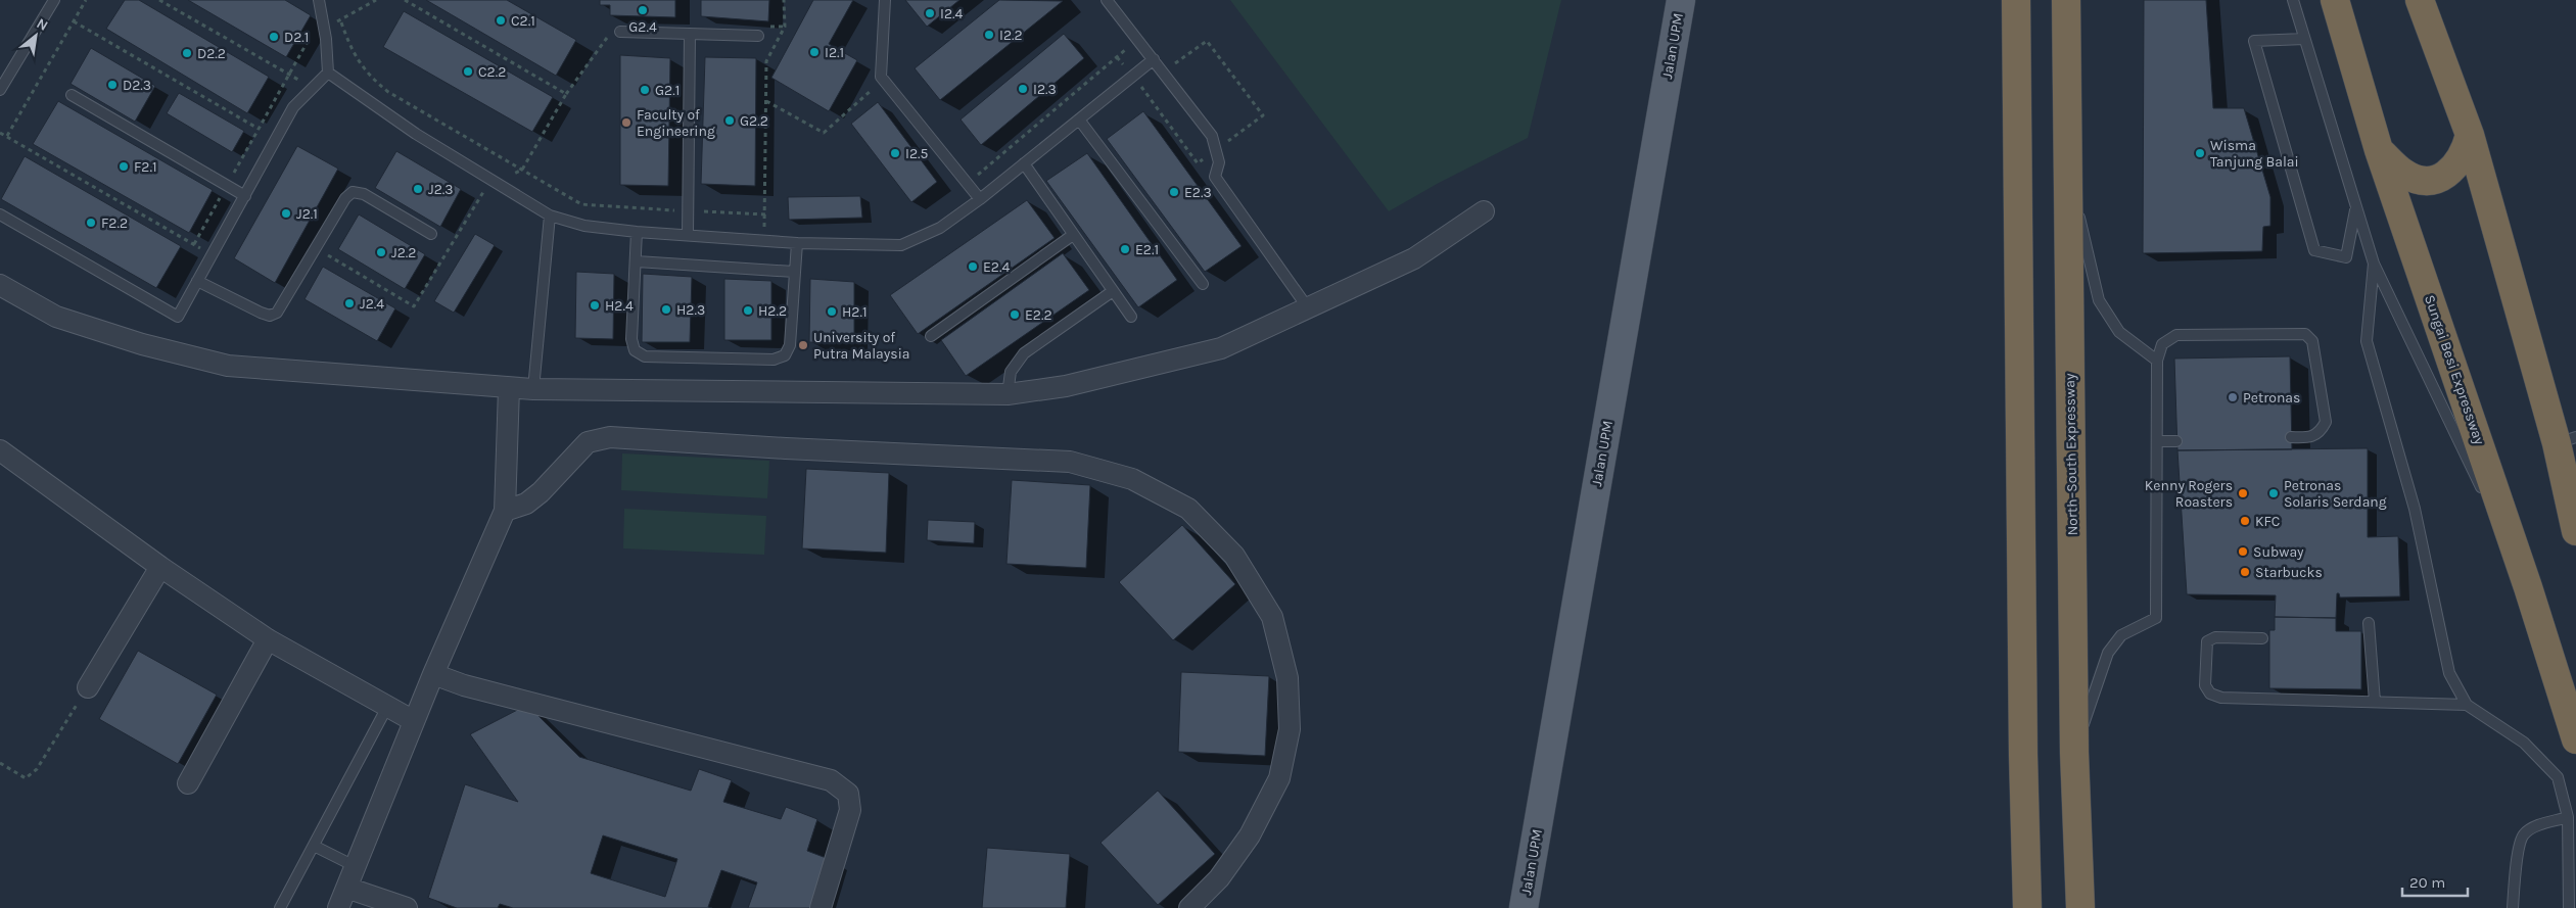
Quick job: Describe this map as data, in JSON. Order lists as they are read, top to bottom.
{
  "streets": {
    "highway": ["Sungai Besi Expressway", "North–South Expressway"],
    "main road": ["Jalan UPM"]
  },
  "places": [
    "G2.4",
    "I2.4",
    "C2.1",
    "I2.2",
    "D2.1",
    "I2.1",
    "D2.2",
    "C2.2",
    "D2.3",
    "I2.3",
    "G2.1",
    "G2.2",
    "Faculty of Engineering",
    "I2.5",
    "Wisma Tanjung Balai",
    "F2.1",
    "J2.3",
    "E2.3",
    "J2.1",
    "F2.2",
    "E2.1",
    "J2.2",
    "E2.4",
    "J2.4",
    "H2.4",
    "H2.3",
    "H2.2",
    "H2.1",
    "E2.2",
    "University of Putra Malaysia",
    "Petronas",
    "Kenny Rogers Roasters",
    "Petronas Solaris Serdang",
    "KFC",
    "Subway",
    "Starbucks"
  ],
  "scale_bar": "20 m",
  "north": "top right"
}
